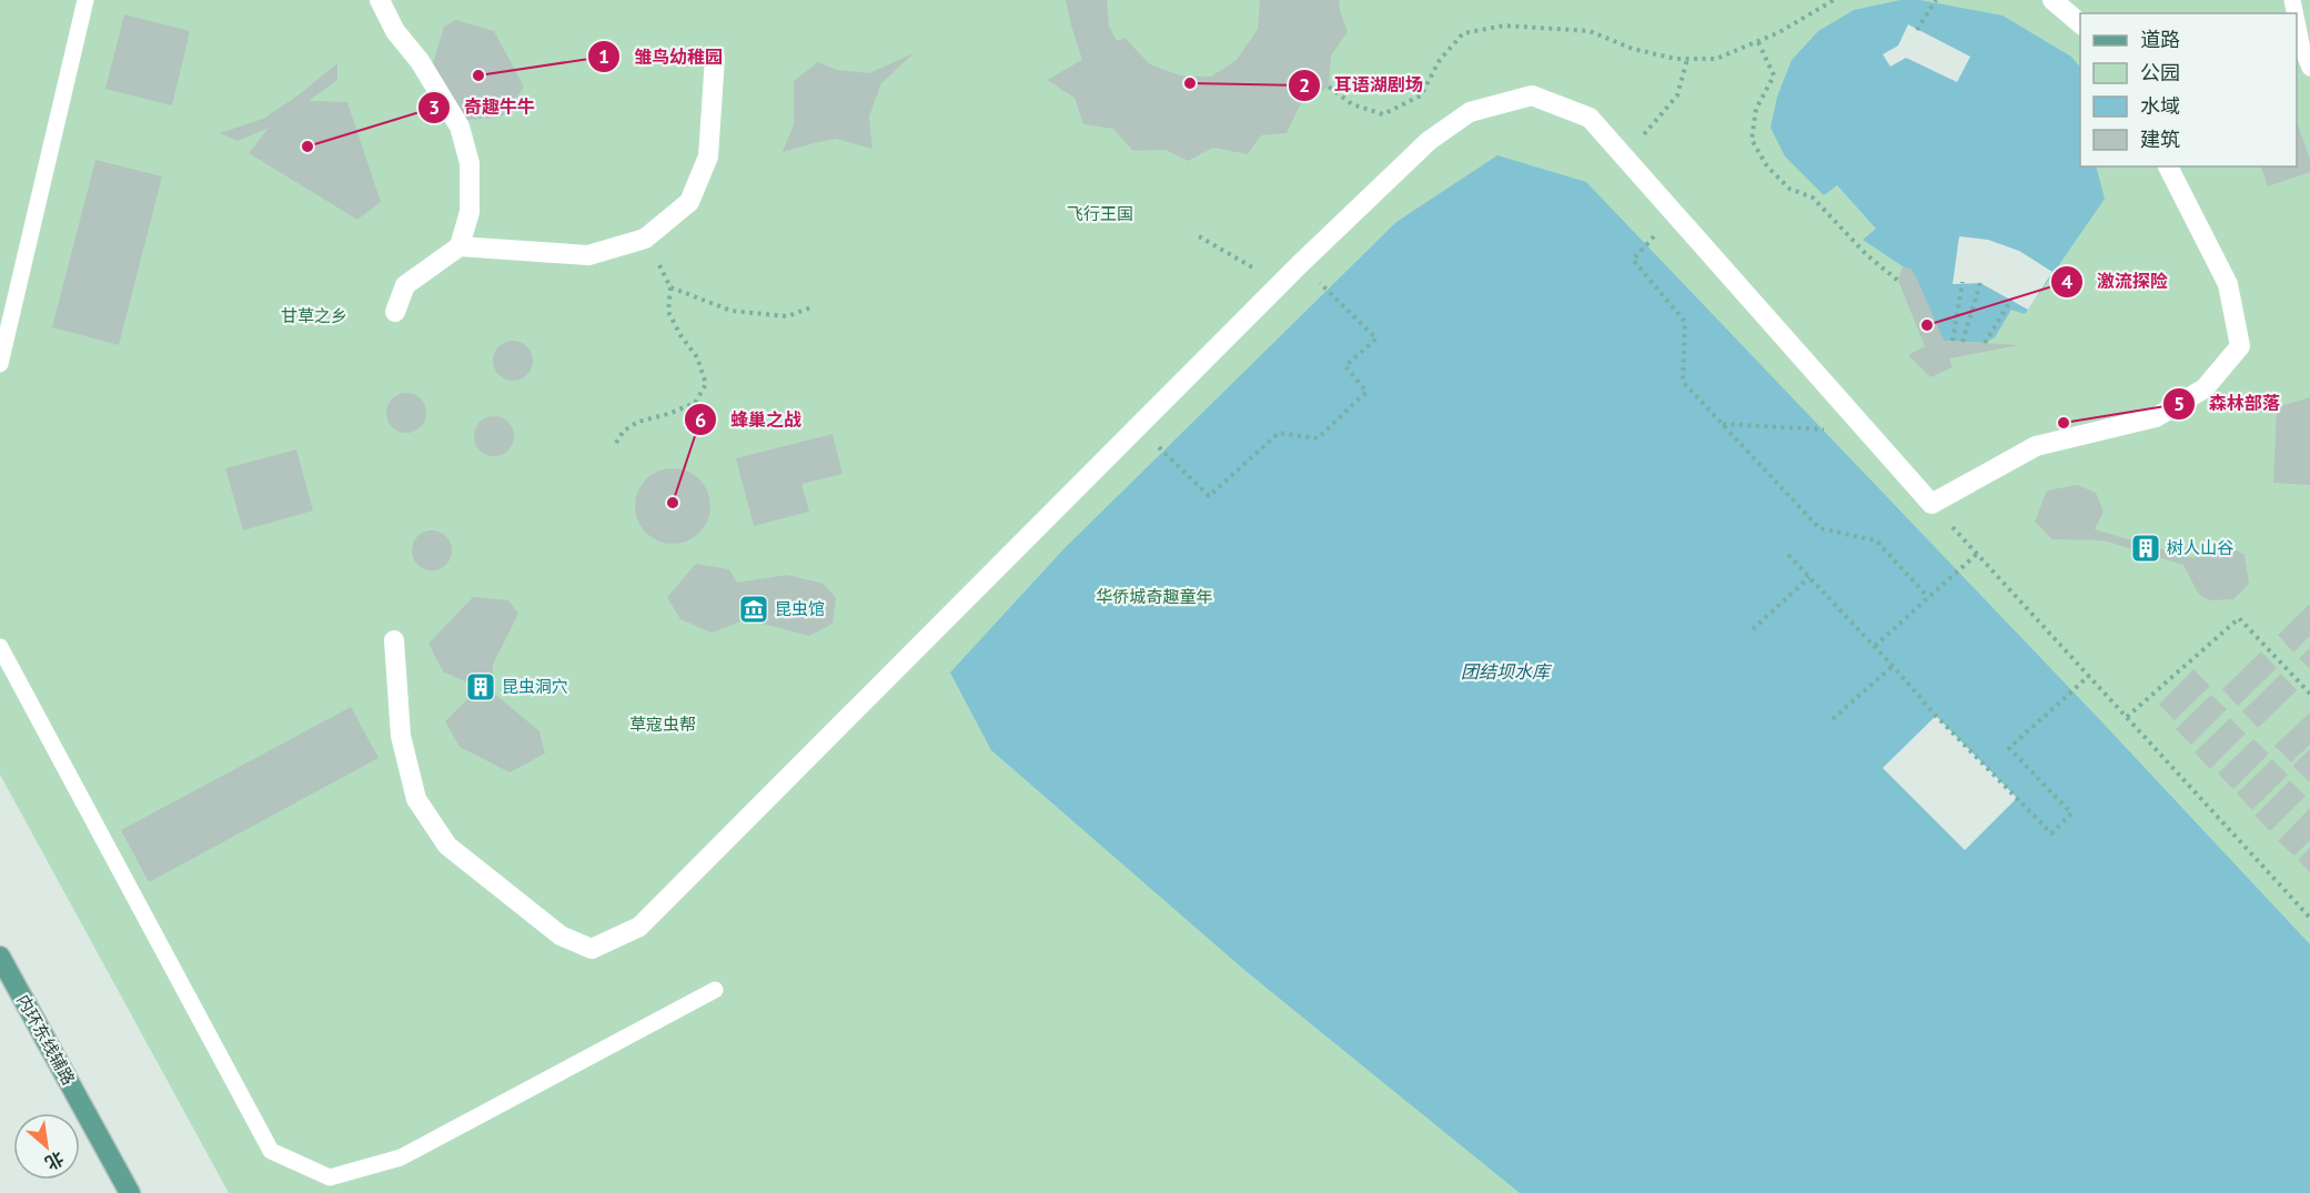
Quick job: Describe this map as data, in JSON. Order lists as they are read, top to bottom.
{
  "streets": {
    "main road": ["内环东线辅路"]
  },
  "water": ["团结坝水库"],
  "parks": [
    "飞行王国",
    "甘草之乡",
    "华侨城奇趣童年",
    "草寇虫帮"
  ],
  "places": {
    "other": [
      "雏鸟幼稚园",
      "耳语湖剧场",
      "奇趣牛牛",
      "激流探险",
      "森林部落",
      "蜂巢之战"
    ],
    "building": ["树人山谷", "昆虫洞穴"],
    "museum": ["昆虫馆"]
  },
  "legend": [
    "道路",
    "公园",
    "水域",
    "建筑"
  ],
  "north": "bottom right"
}
